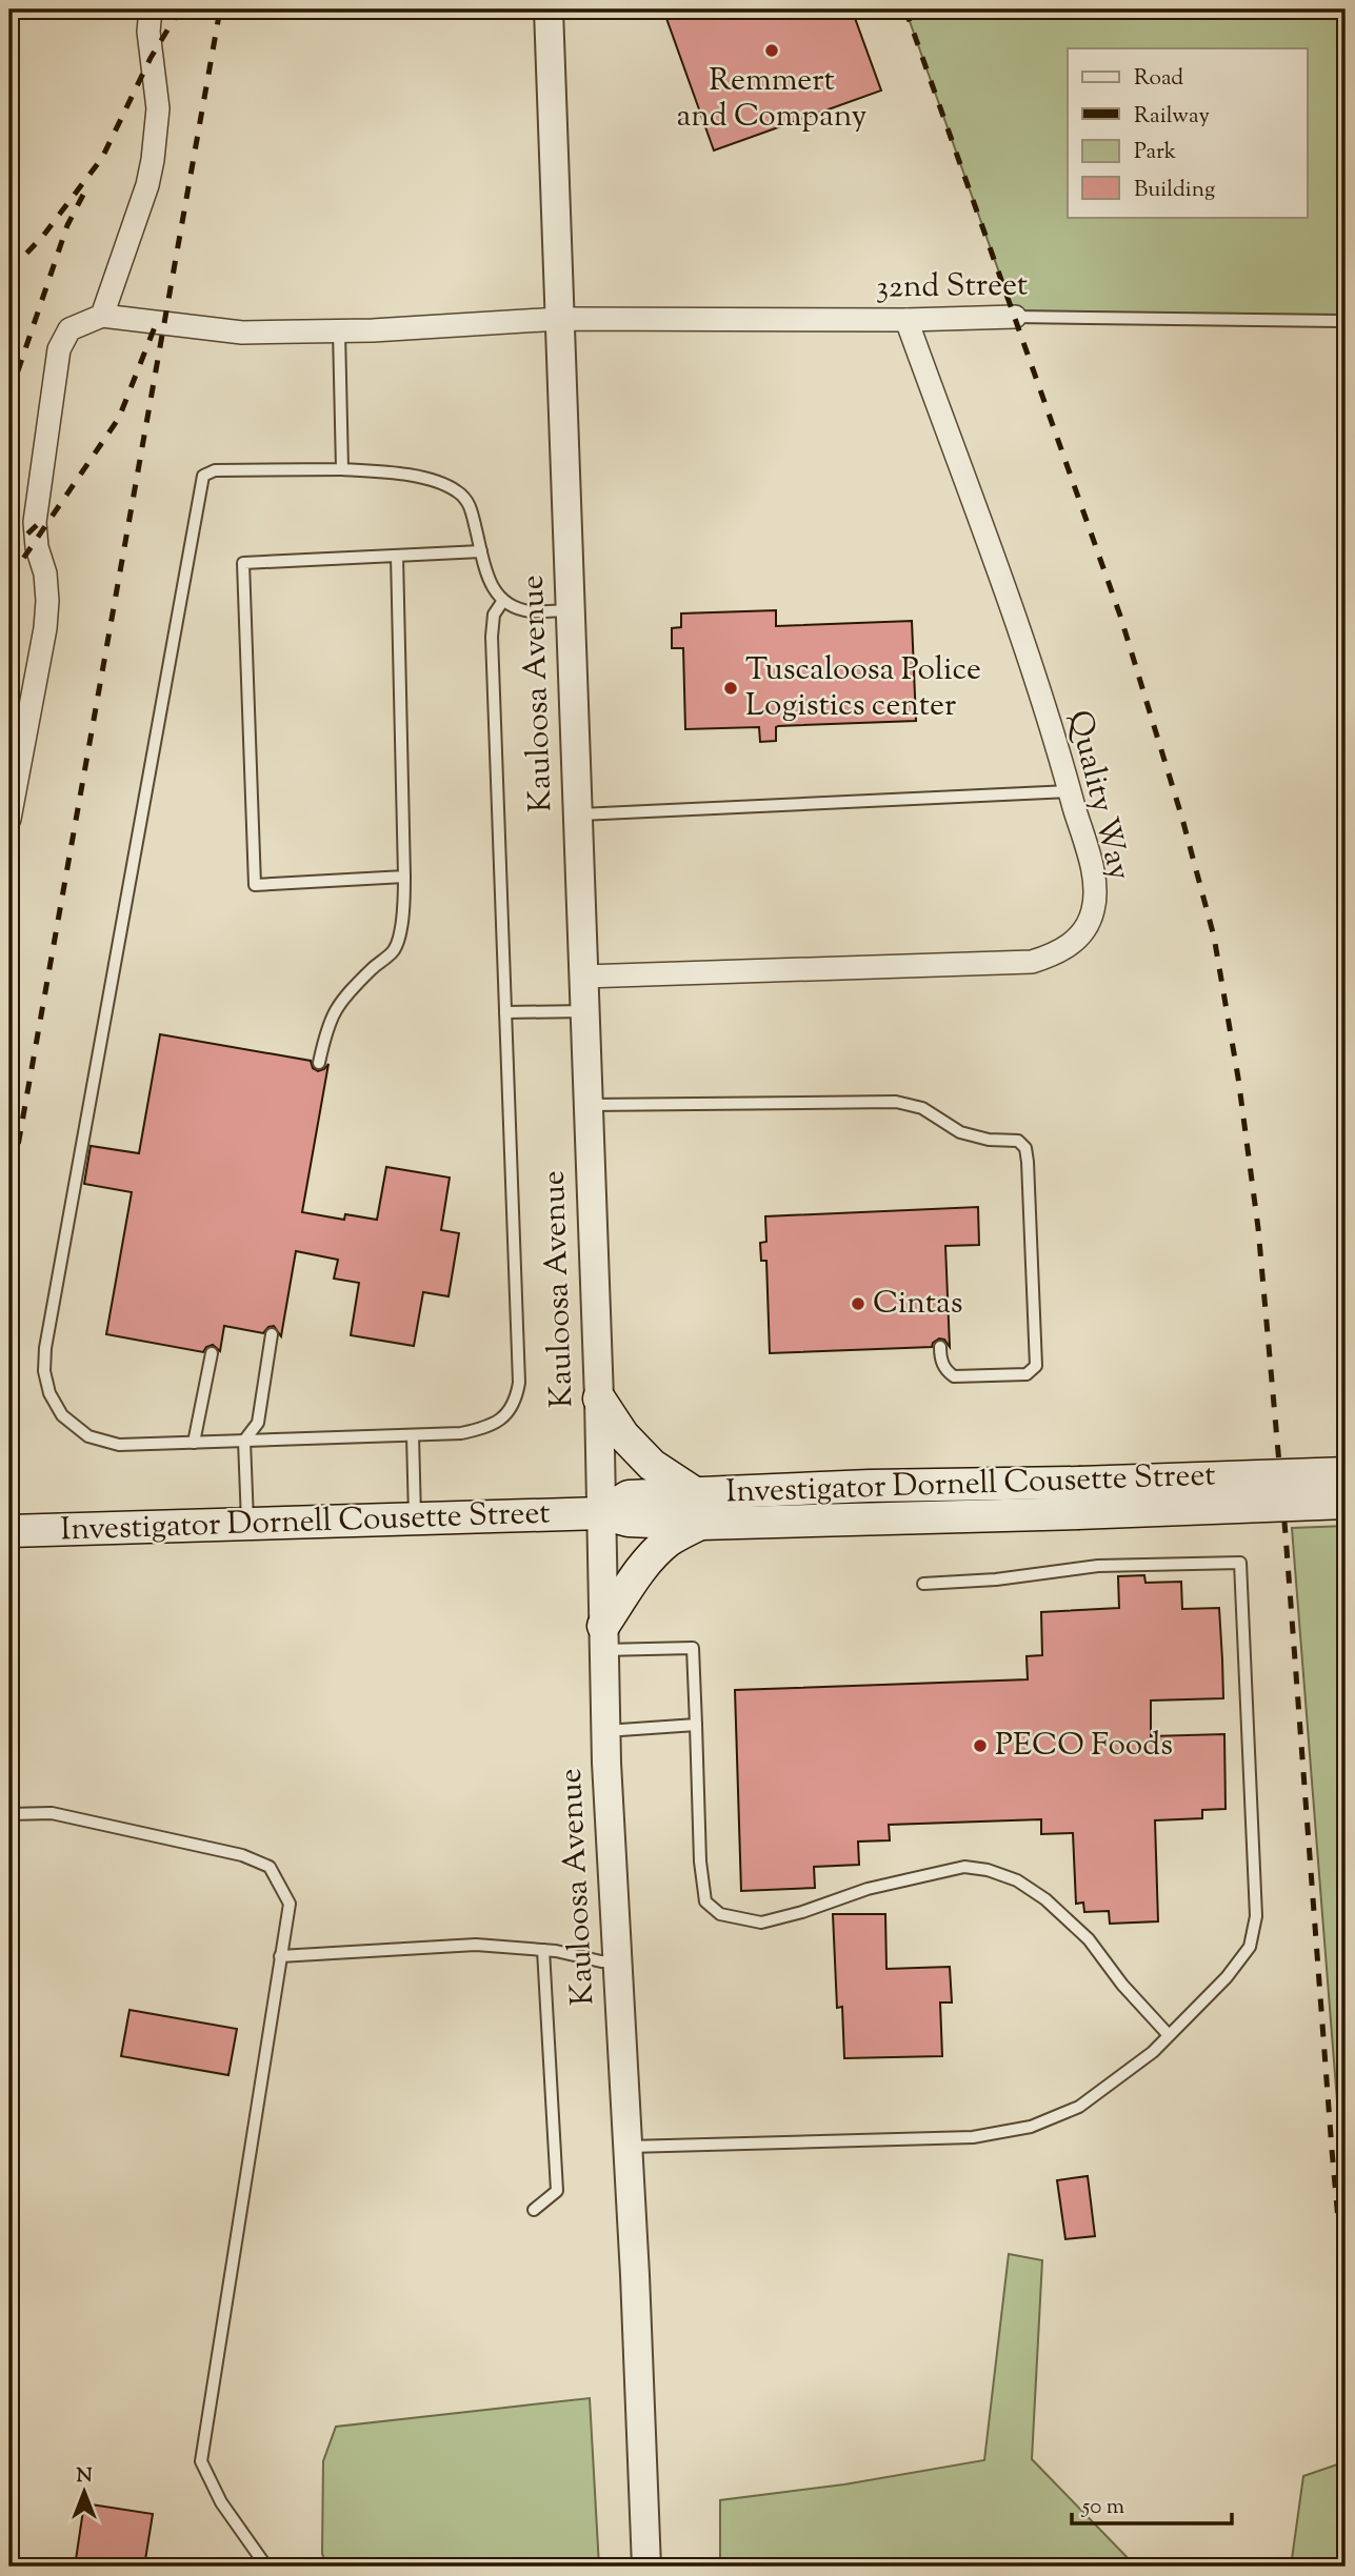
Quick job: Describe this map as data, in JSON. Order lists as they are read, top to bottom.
{
  "streets": {
    "main road": ["Investigator Dornell Cousette Street"],
    "street": ["32nd Street", "Kauloosa Avenue", "Quality Way"]
  },
  "crossings": [
    ["32nd Street", "Kauloosa Avenue"],
    ["32nd Street", "Quality Way"],
    ["Kauloosa Avenue", "Quality Way"],
    ["Kauloosa Avenue", "Investigator Dornell Cousette Street"]
  ],
  "places": [
    "Remmert and Company",
    "Tuscaloosa Police Logistics center",
    "Cintas",
    "PECO Foods"
  ],
  "legend": [
    "Road",
    "Railway",
    "Park",
    "Building"
  ],
  "scale_bar": "50 m",
  "north": "top"
}
